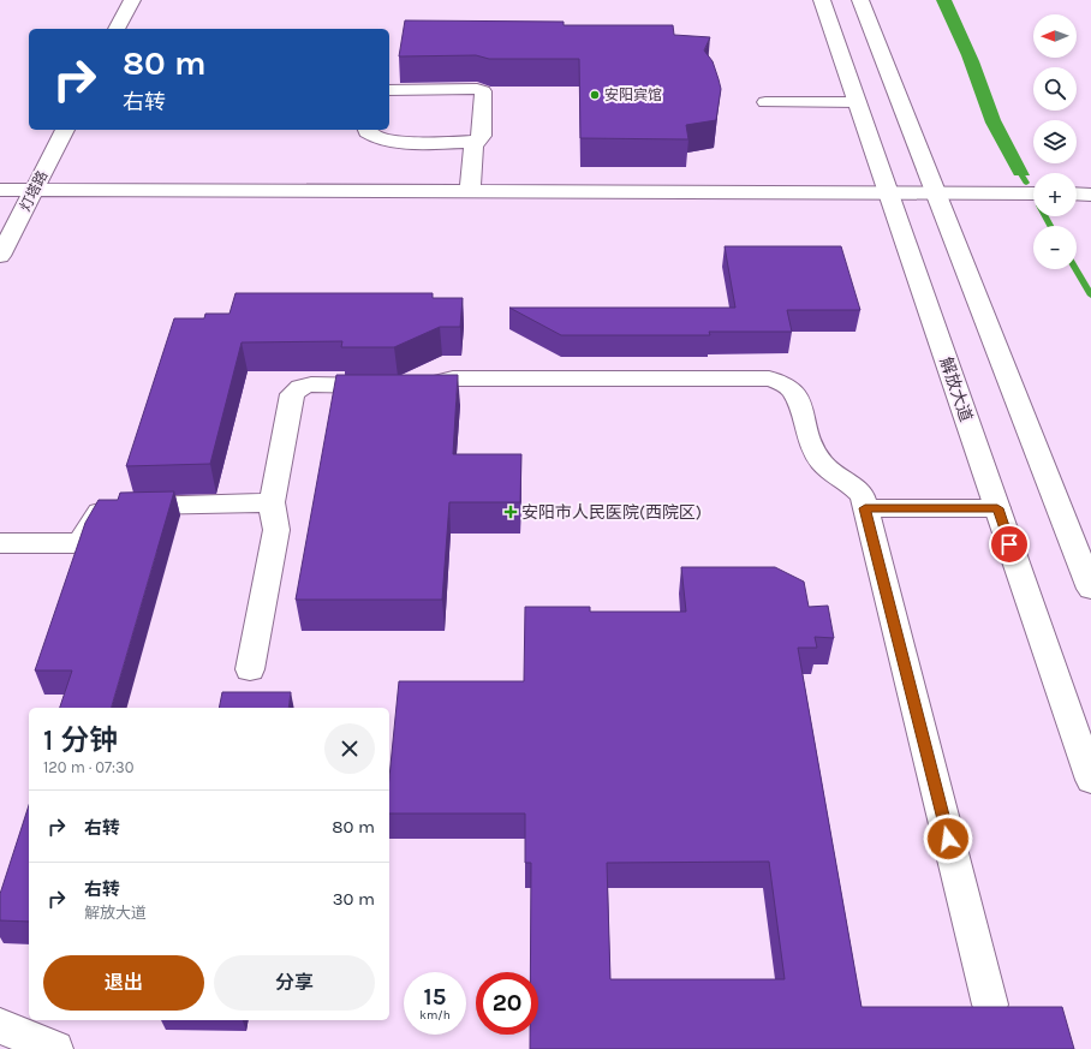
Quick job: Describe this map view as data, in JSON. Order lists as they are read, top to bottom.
{
  "streets": {
    "main road": ["灯塔路", "解放大道"]
  },
  "places": {
    "other": ["安阳宾馆"],
    "health": ["安阳市人民医院(西院区)"]
  },
  "north": "left",
  "page": {
    "map_buttons": ["+", "−"],
    "turn": ["80 m", "右转"],
    "heading": ["1 分钟", "120 m · 07:30"],
    "list": [
      {
        "name": "右转",
        "value": "80 m"
      },
      {
        "name": "右转",
        "note": "解放大道",
        "value": "30 m"
      }
    ],
    "buttons": ["退出", "分享"],
    "speed": "15 km/h",
    "limit": "20"
  }
}
